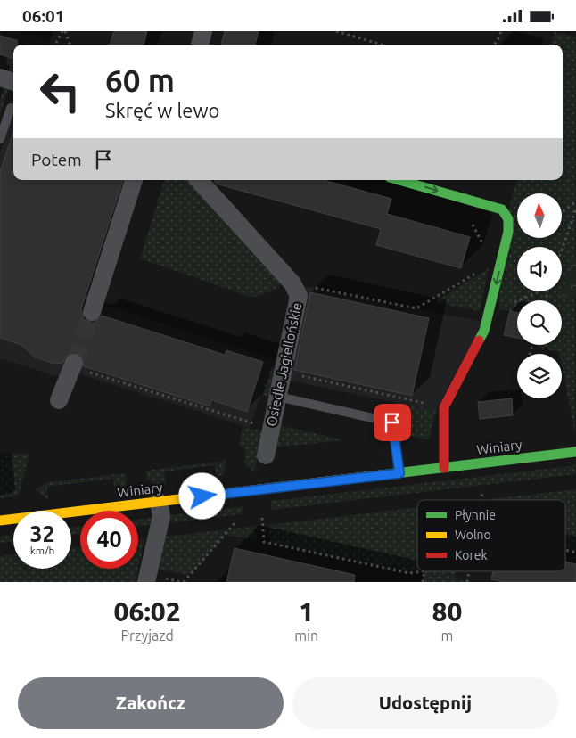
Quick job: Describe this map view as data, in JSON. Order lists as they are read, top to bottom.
{
  "streets": {
    "street": ["Osiedle Jagiellońskie", "Winiary"]
  },
  "legend": ["Płynnie", "Wolno", "Korek"],
  "north": "top",
  "page": {
    "status": "06:01",
    "turn": ["60 m", "Skręć w lewo"],
    "then": "Potem",
    "speed": "32 km/h",
    "limit": "40",
    "eta": [
      "06:02",
      "Przyjazd",
      "1",
      "min",
      "80",
      "m"
    ],
    "buttons": ["Zakończ", "Udostępnij"]
  }
}
